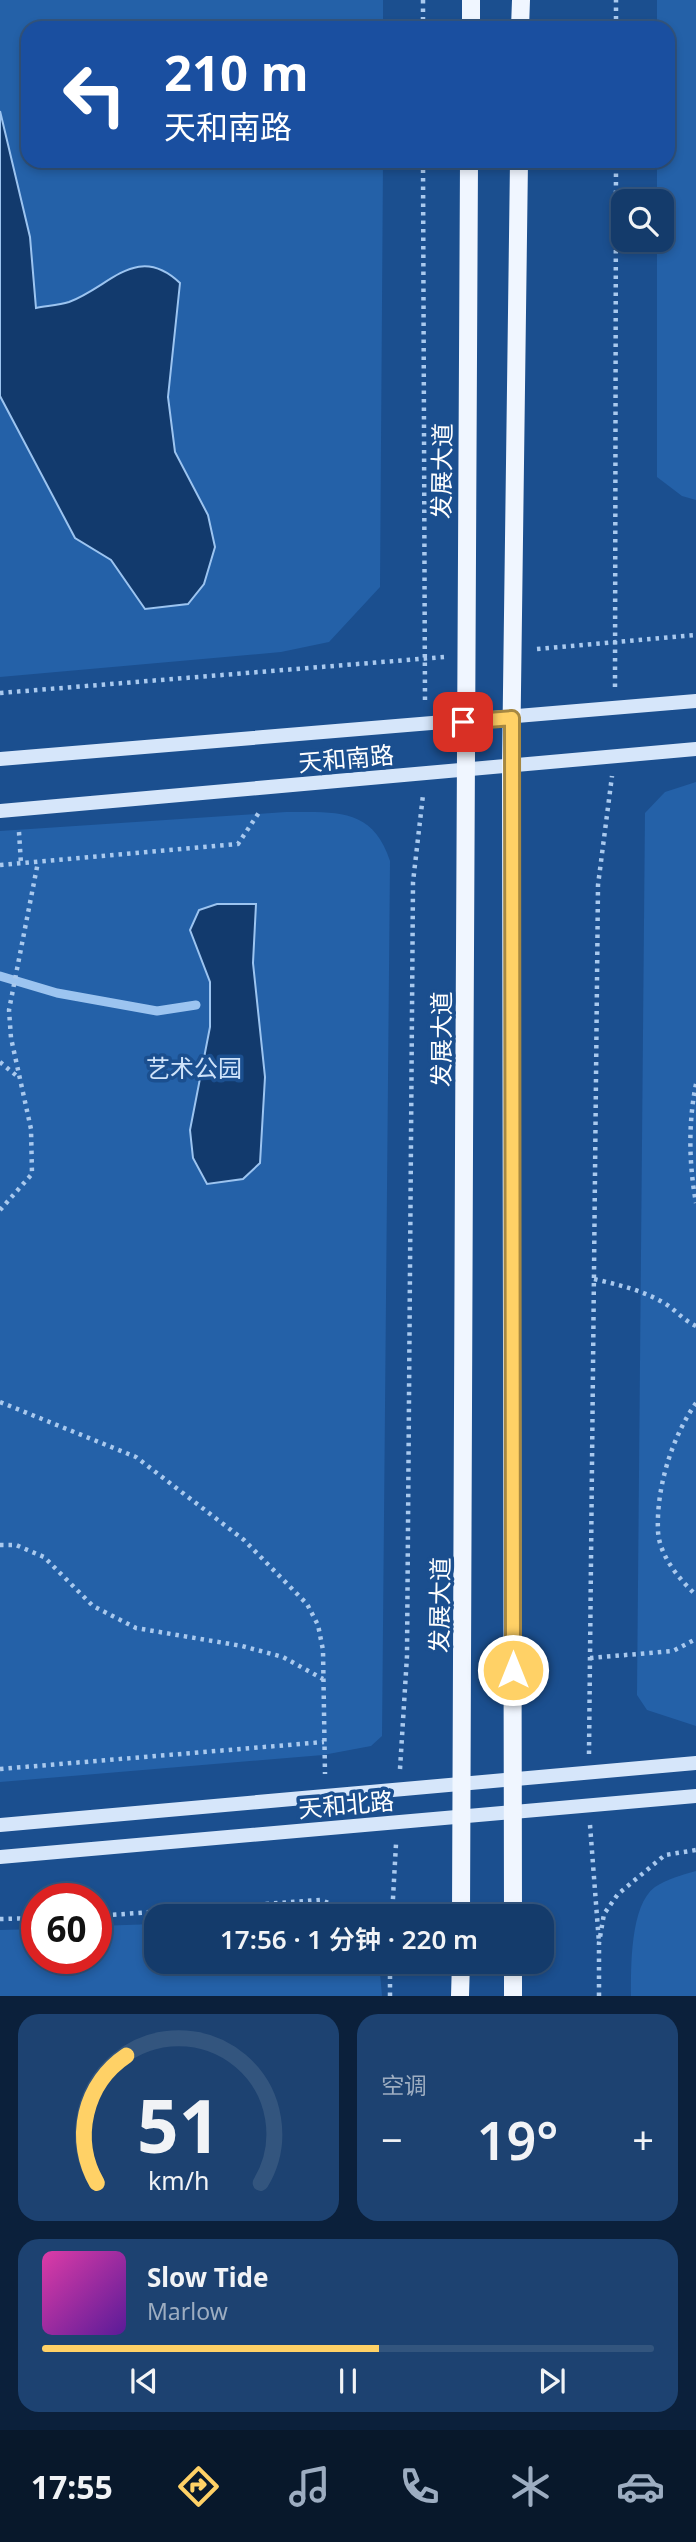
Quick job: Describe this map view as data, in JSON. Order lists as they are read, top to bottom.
{
  "streets": {
    "main road": ["发展大道"],
    "street": ["天和南路", "天和北路"]
  },
  "crossings": [
    ["发展大道", "天和南路"],
    ["发展大道", "天和北路"]
  ],
  "parks": ["艺术公园"],
  "page": {
    "turn": ["210 m", "天和南路"],
    "limit": "60",
    "trip": "17:56 · 1 分钟 · 220 m",
    "tile": "空调",
    "heat": ["−", "19°", "+"],
    "song": ["Slow Tide", "Marlow"],
    "tabs": "17:55",
    "gauge": ["51", "km/h"]
  }
}
